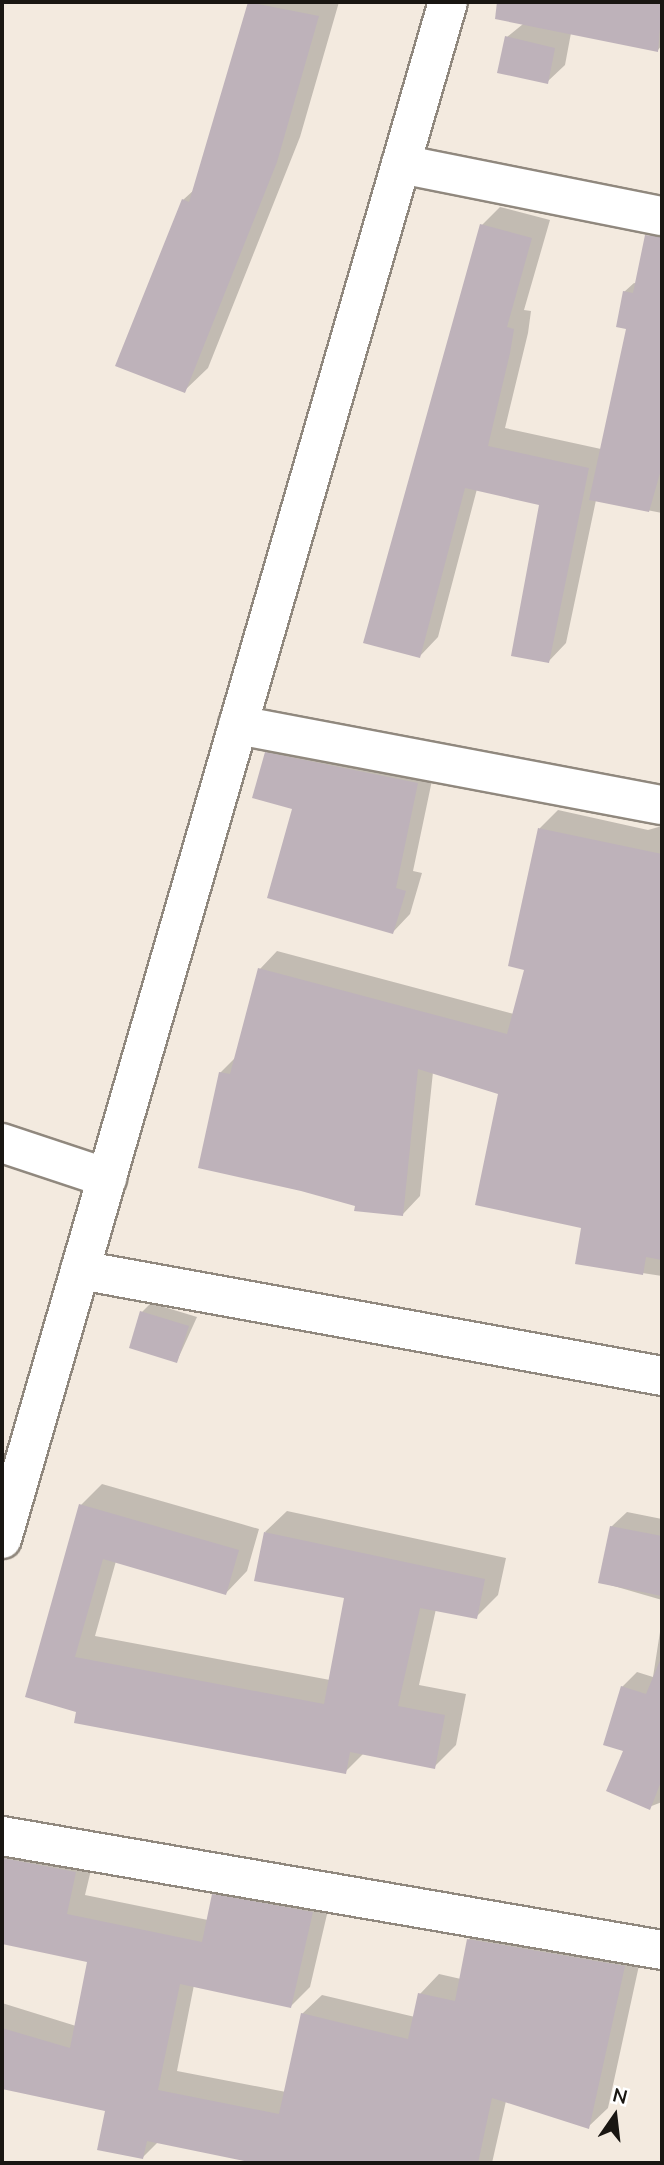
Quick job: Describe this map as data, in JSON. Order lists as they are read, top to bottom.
{
  "north": "top"
}
